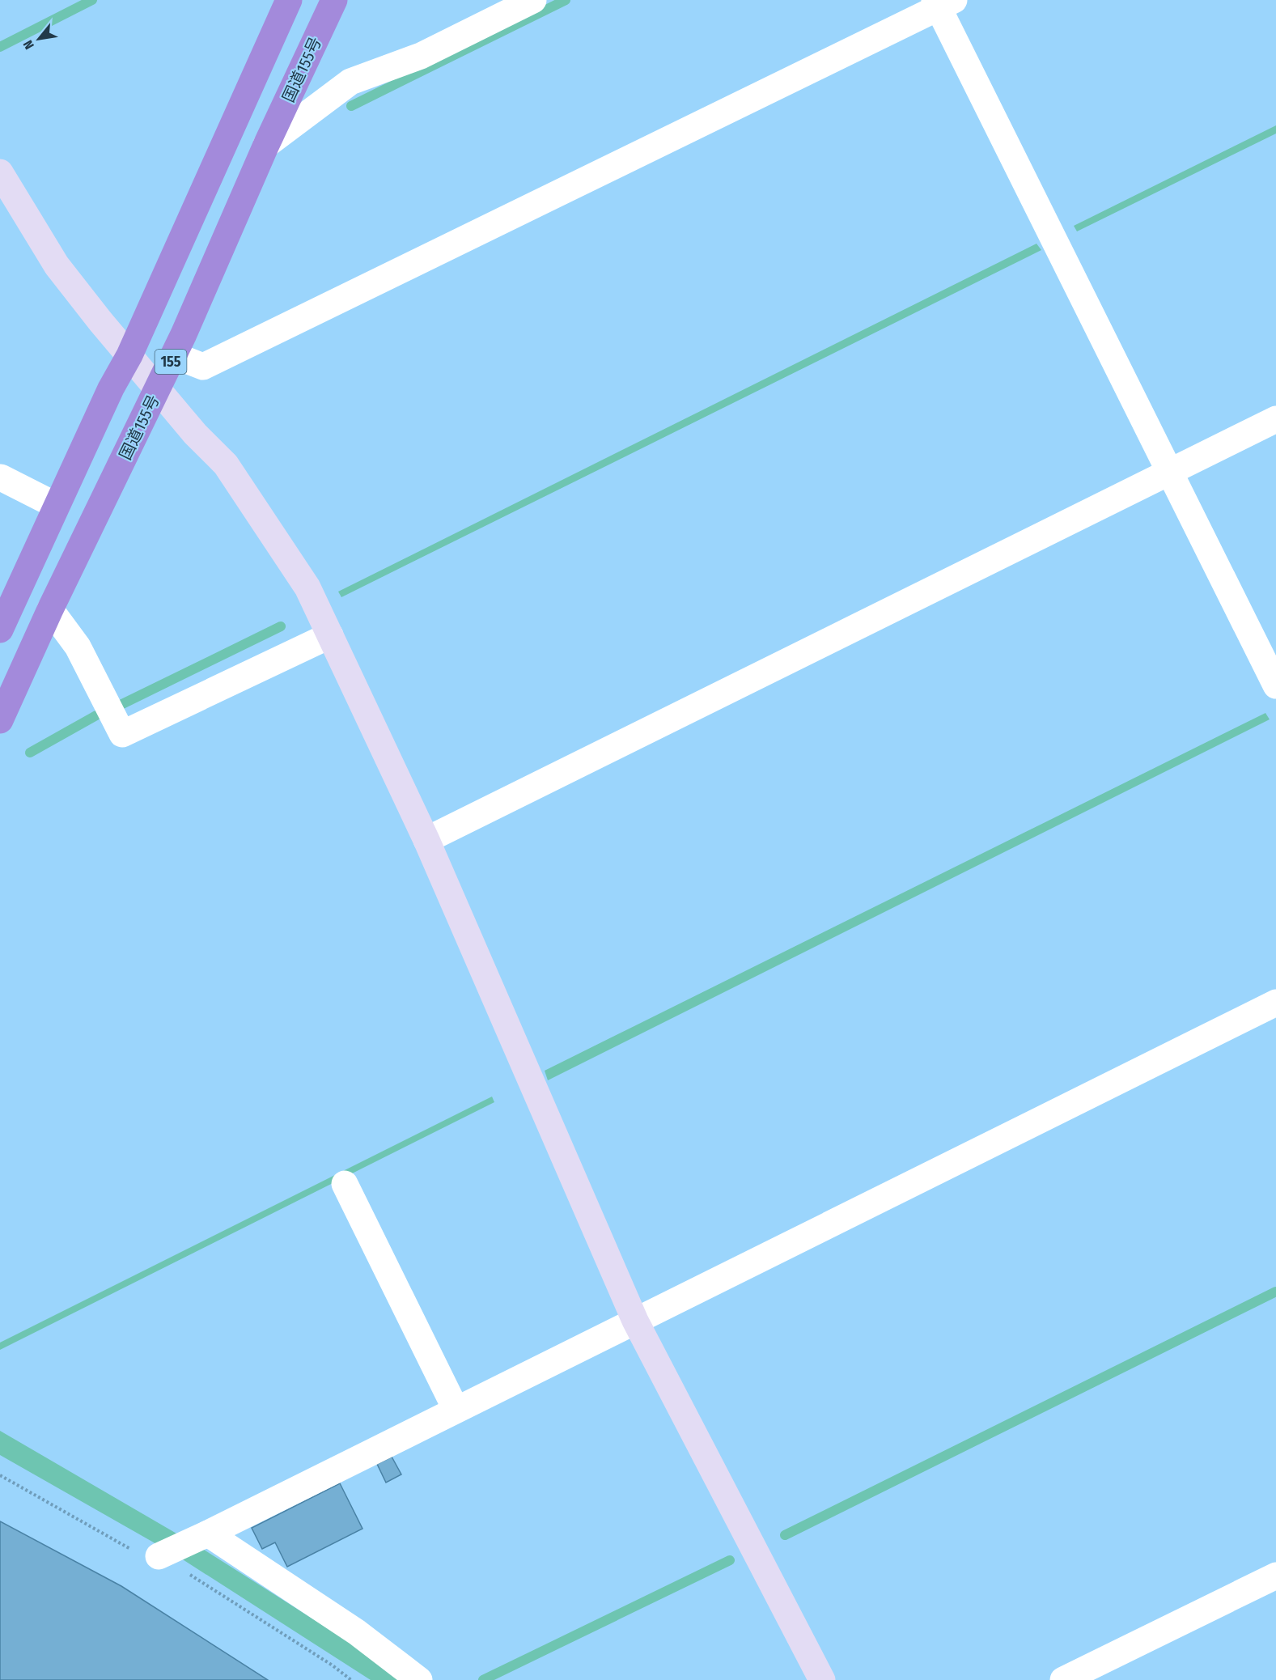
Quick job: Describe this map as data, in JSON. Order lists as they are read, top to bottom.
{
  "streets": {
    "highway": ["国道155号", "155"]
  },
  "north": "bottom left"
}
